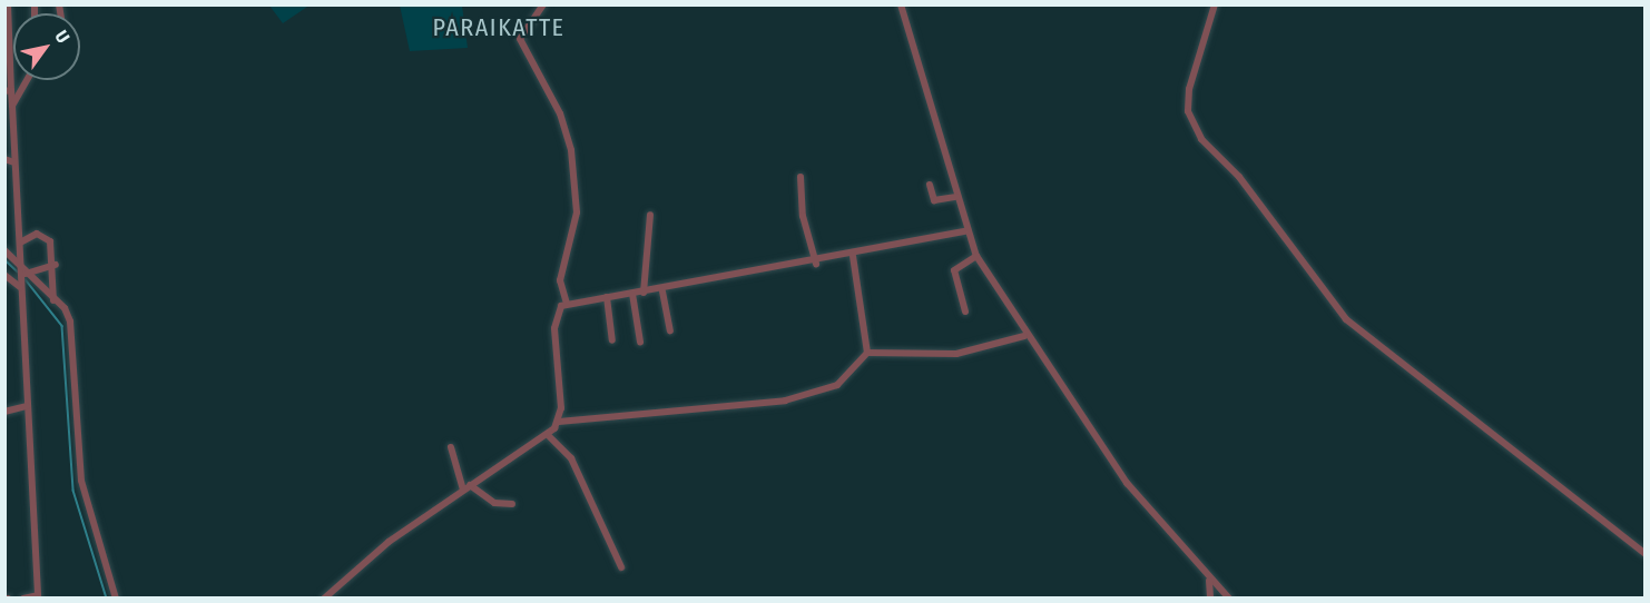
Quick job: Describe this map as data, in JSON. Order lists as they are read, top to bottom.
{
  "districts": ["PARAIKATTE"],
  "north": "top right"
}
